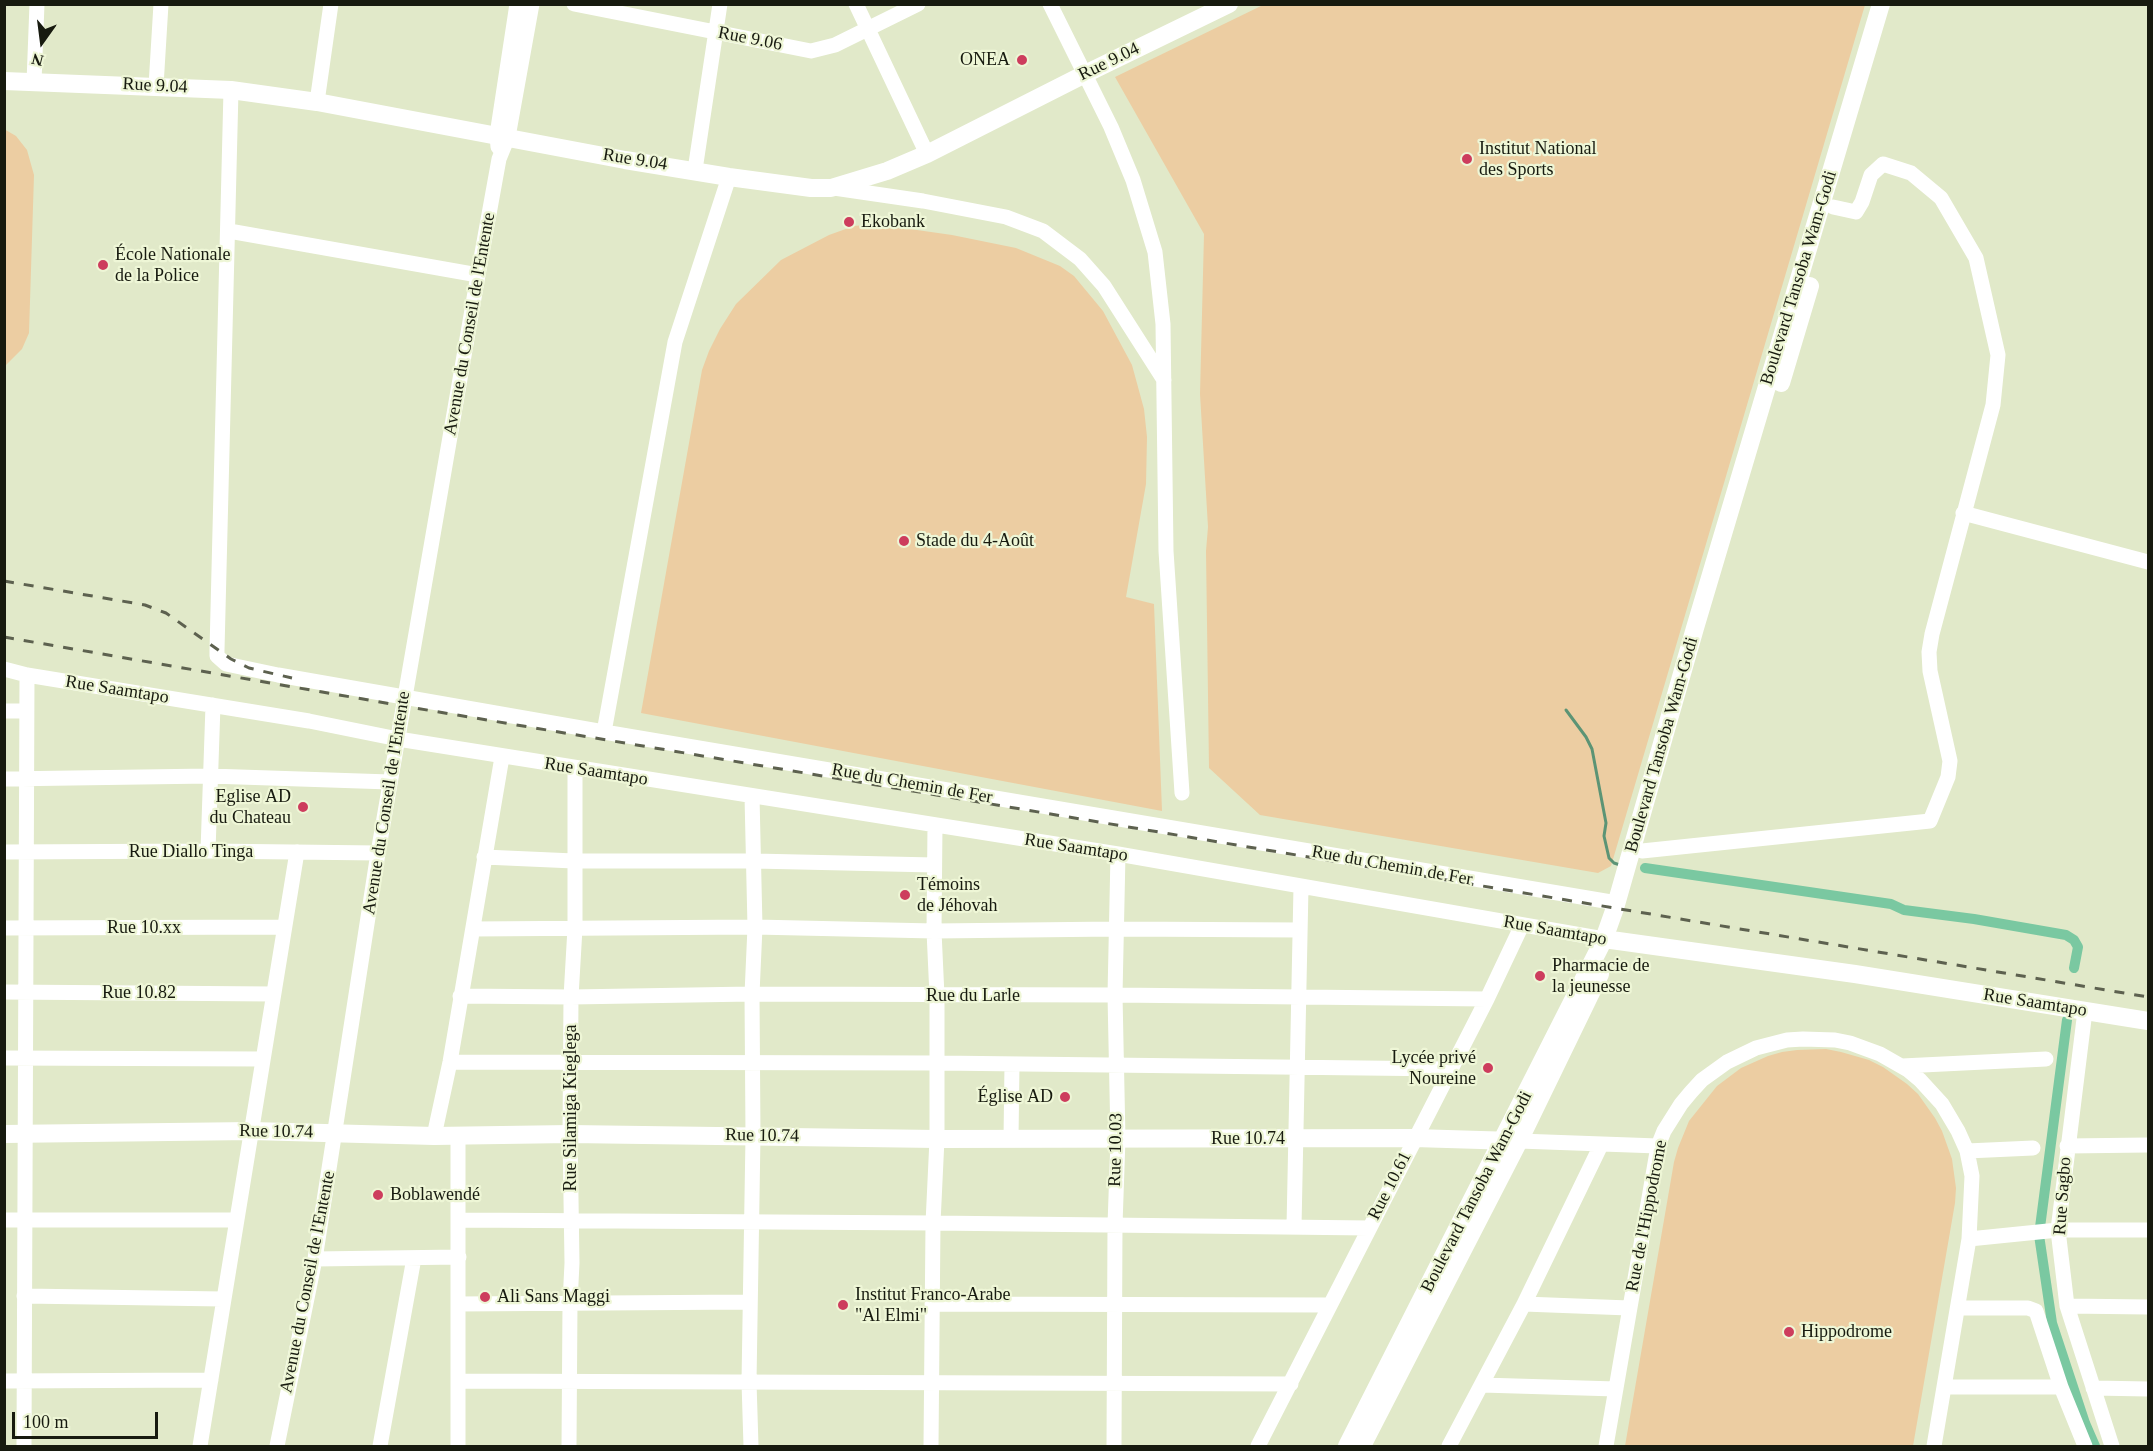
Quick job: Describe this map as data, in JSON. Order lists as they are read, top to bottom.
{
  "streets": {
    "main road": [
      "Rue 9.04",
      "Boulevard Tansoba Wam-Godi",
      "Rue Saamtapo",
      "Rue 10.74"
    ],
    "street": [
      "Rue 9.06",
      "Avenue du Conseil de l'Entente",
      "Rue du Chemin de Fer",
      "Rue Diallo Tinga",
      "Rue 10.xx",
      "Rue 10.82",
      "Rue du Larle",
      "Rue Silamiga Kieglega",
      "Rue 10.03",
      "Rue 10.61",
      "Rue Sagbo",
      "Rue de l'Hippodrome"
    ]
  },
  "crossings": [
    ["Rue 9.04", "Avenue du Conseil de l'Entente"],
    ["Boulevard Tansoba Wam-Godi", "Rue Saamtapo"],
    ["Boulevard Tansoba Wam-Godi", "Rue du Chemin de Fer"],
    ["Boulevard Tansoba Wam-Godi", "Rue 10.74"],
    ["Avenue du Conseil de l'Entente", "Rue Saamtapo"],
    ["Avenue du Conseil de l'Entente", "Rue du Chemin de Fer"],
    ["Avenue du Conseil de l'Entente", "Rue Diallo Tinga"],
    ["Avenue du Conseil de l'Entente", "Rue 10.74"],
    ["Rue Saamtapo", "Rue Silamiga Kieglega"],
    ["Rue Saamtapo", "Rue 10.03"],
    ["Rue Saamtapo", "Rue 10.61"],
    ["Rue Saamtapo", "Rue Sagbo"],
    ["Rue du Larle", "Rue Silamiga Kieglega"],
    ["Rue du Larle", "Rue 10.03"],
    ["Rue du Larle", "Rue 10.61"],
    ["Rue Silamiga Kieglega", "Rue 10.74"],
    ["Rue 10.74", "Rue 10.03"],
    ["Rue 10.74", "Rue 10.61"]
  ],
  "places": [
    "ONEA",
    "Institut National des Sports",
    "Ekobank",
    "École Nationale de la Police",
    "Stade du 4-Août",
    "Eglise AD du Chateau",
    "Témoins de Jéhovah",
    "Pharmacie de la jeunesse",
    "Lycée privé Noureine",
    "Église AD",
    "Boblawendé",
    "Ali Sans Maggi",
    "Institut Franco-Arabe \"Al Elmi\"",
    "Hippodrome"
  ],
  "scale_bar": "100 m",
  "north": "bottom"
}
